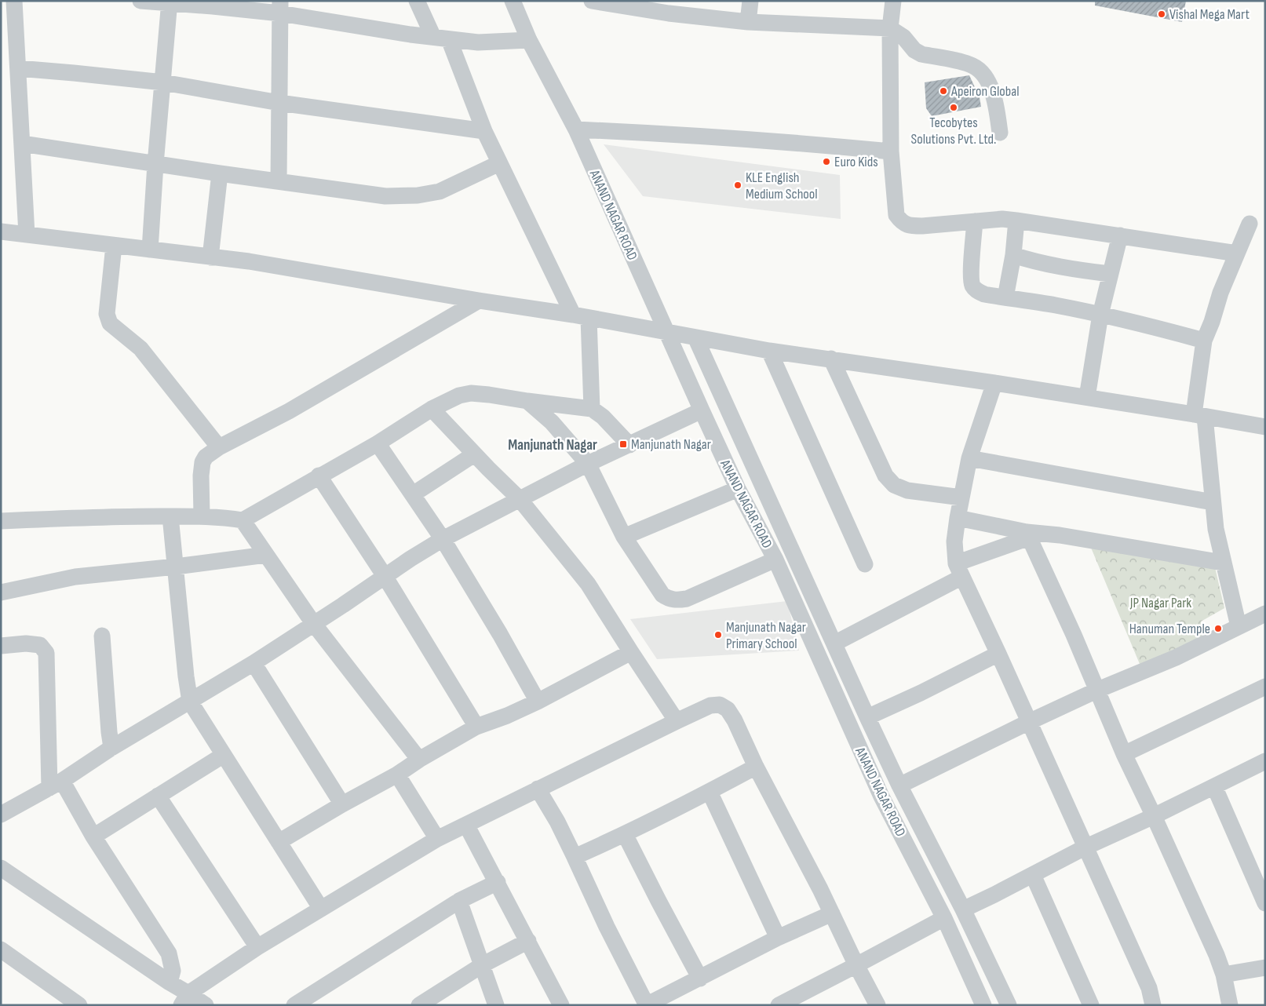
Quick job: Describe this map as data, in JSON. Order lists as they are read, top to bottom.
{
  "streets": {
    "street": ["ANAND NAGAR ROAD"]
  },
  "districts": ["Manjunath Nagar"],
  "parks": ["JP Nagar Park"],
  "places": {
    "other": [
      "Vishal Mega Mart",
      "Apeiron Global",
      "Tecobytes Solutions Pvt. Ltd.",
      "Euro Kids",
      "KLE English Medium School",
      "Hanuman Temple",
      "Manjunath Nagar Primary School"
    ],
    "transit": ["Manjunath Nagar"]
  }
}
